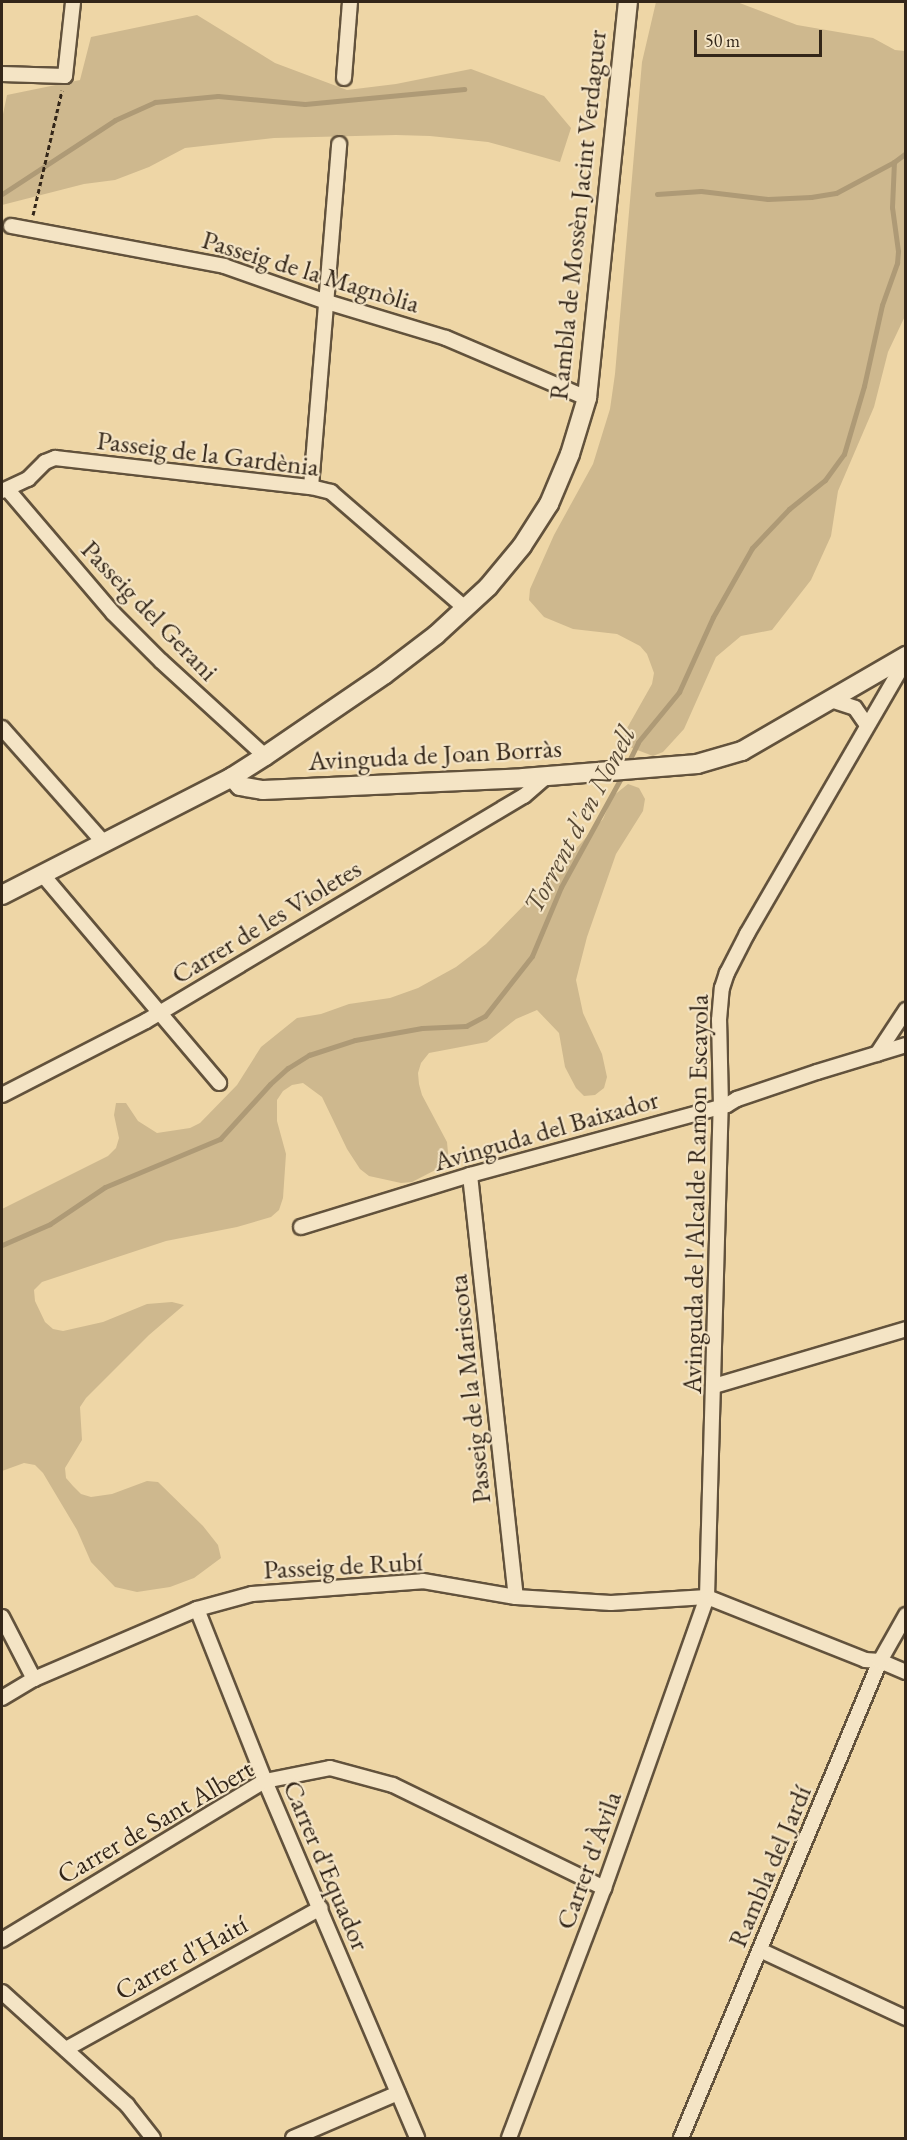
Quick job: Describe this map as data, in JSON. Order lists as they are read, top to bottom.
{
  "streets": {
    "street": [
      "Rambla de Mossèn Jacint Verdaguer",
      "Passeig de la Magnòlia",
      "Passeig de la Gardènia",
      "Passeig del Gerani",
      "Avinguda de Joan Borràs",
      "Carrer de les Violetes",
      "Avinguda del Baixador",
      "Avinguda de l'Alcalde Ramon Escayola",
      "Passeig de la Mariscota",
      "Passeig de Rubí",
      "Carrer de Sant Albert",
      "Carrer d'Àvila",
      "Carrer d'Equador",
      "Rambla del Jardí",
      "Carrer d'Haití"
    ]
  },
  "crossings": [
    ["Rambla de Mossèn Jacint Verdaguer", "Passeig de la Magnòlia"],
    ["Rambla de Mossèn Jacint Verdaguer", "Passeig de la Gardènia"],
    ["Rambla de Mossèn Jacint Verdaguer", "Passeig del Gerani"],
    ["Rambla de Mossèn Jacint Verdaguer", "Avinguda de Joan Borràs"],
    ["Passeig de la Gardènia", "Passeig del Gerani"],
    ["Avinguda de Joan Borràs", "Carrer de les Violetes"],
    ["Avinguda de Joan Borràs", "Avinguda de l'Alcalde Ramon Escayola"],
    ["Avinguda del Baixador", "Avinguda de l'Alcalde Ramon Escayola"],
    ["Avinguda del Baixador", "Passeig de la Mariscota"],
    ["Avinguda de l'Alcalde Ramon Escayola", "Passeig de Rubí"],
    ["Avinguda de l'Alcalde Ramon Escayola", "Carrer d'Àvila"],
    ["Passeig de la Mariscota", "Passeig de Rubí"],
    ["Passeig de Rubí", "Carrer d'Àvila"],
    ["Passeig de Rubí", "Carrer d'Equador"],
    ["Carrer de Sant Albert", "Carrer d'Àvila"],
    ["Carrer de Sant Albert", "Carrer d'Equador"],
    ["Carrer d'Equador", "Carrer d'Haití"]
  ],
  "water": ["Torrent d'en Nonell"],
  "scale_bar": "50 m"
}
